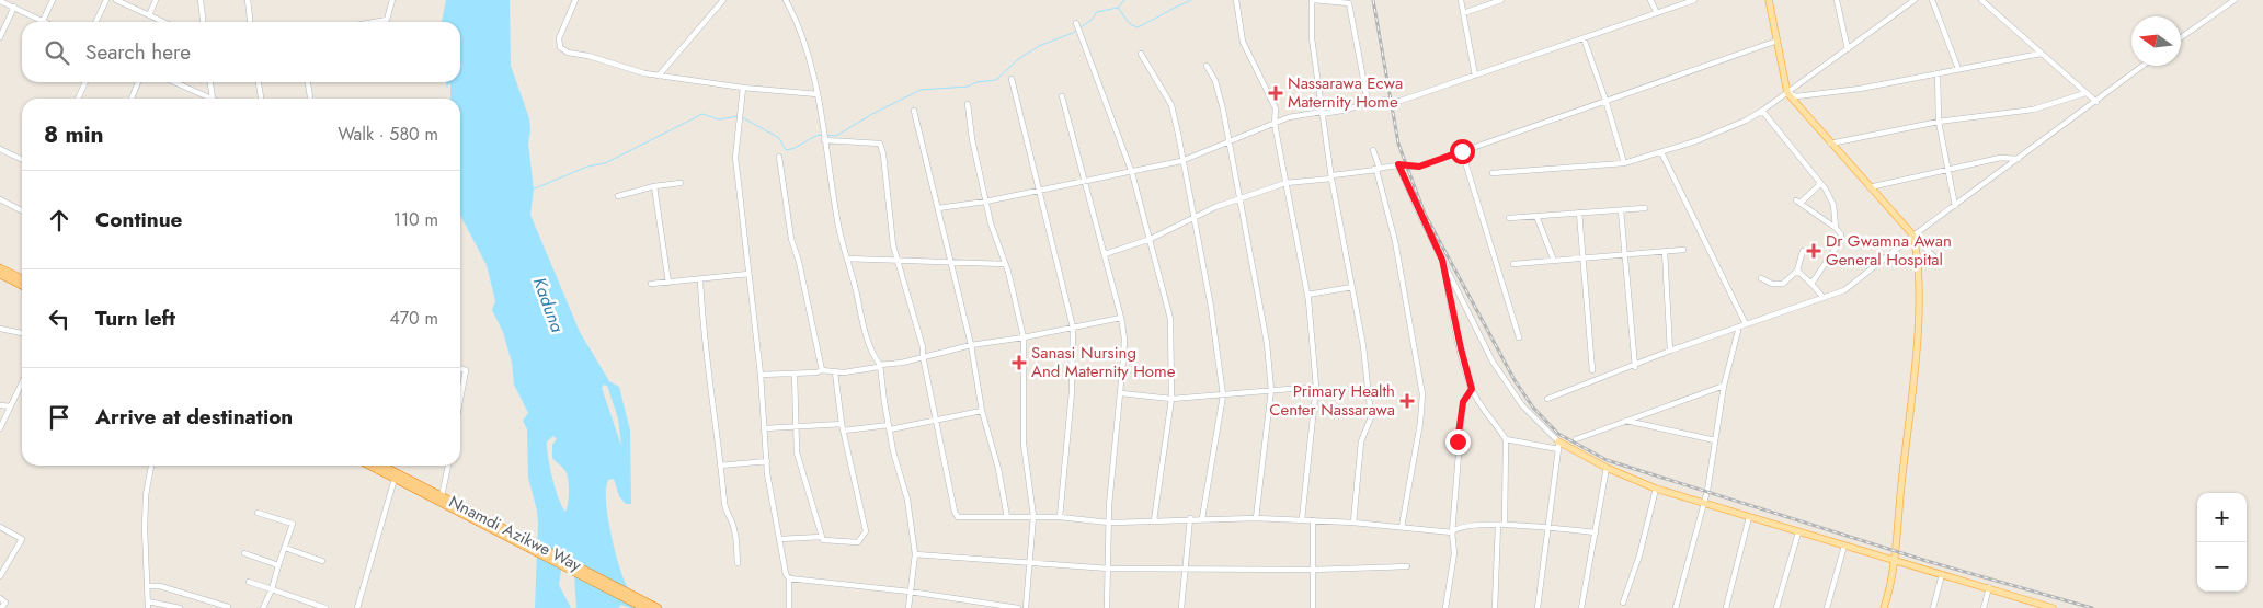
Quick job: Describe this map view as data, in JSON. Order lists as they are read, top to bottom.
{
  "streets": {
    "highway": ["Nnamdi Azikwe Way"]
  },
  "water": ["Kaduna"],
  "places": {
    "health": [
      "Nassarawa Ecwa Maternity Home",
      "Dr Gwamna Awan General Hospital",
      "Sanasi Nursing And Maternity Home",
      "Primary Health Center Nassarawa"
    ]
  },
  "north": "left",
  "page": {
    "search": "Search here",
    "heading": ["8 min", "Walk · 580 m"],
    "list": [
      ["Continue", "110 m"],
      ["Turn left", "470 m"],
      "Arrive at destination"
    ],
    "map_buttons": ["+", "−"]
  }
}
